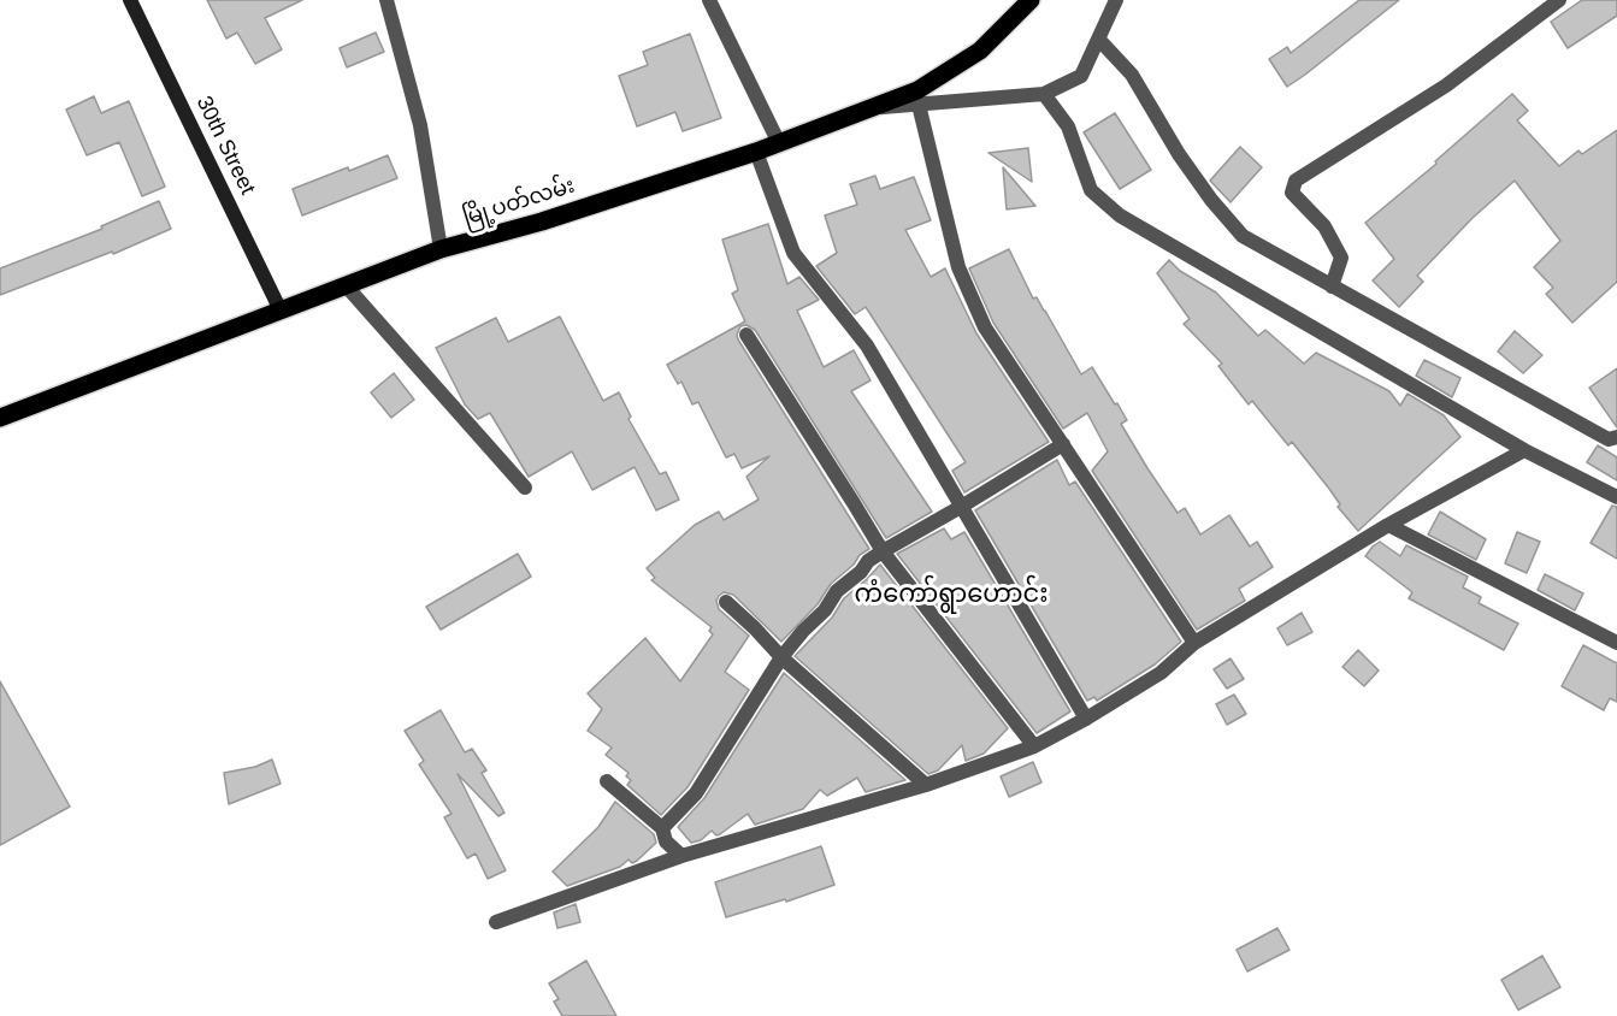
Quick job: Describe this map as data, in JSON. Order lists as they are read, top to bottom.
{
  "streets": {
    "main road": ["30th Street", "မြို့ပတ်လမ်း"]
  },
  "crossings": [
    ["30th Street", "မြို့ပတ်လမ်း"]
  ],
  "districts": ["ကံကော်ရွာဟောင်း"]
}
